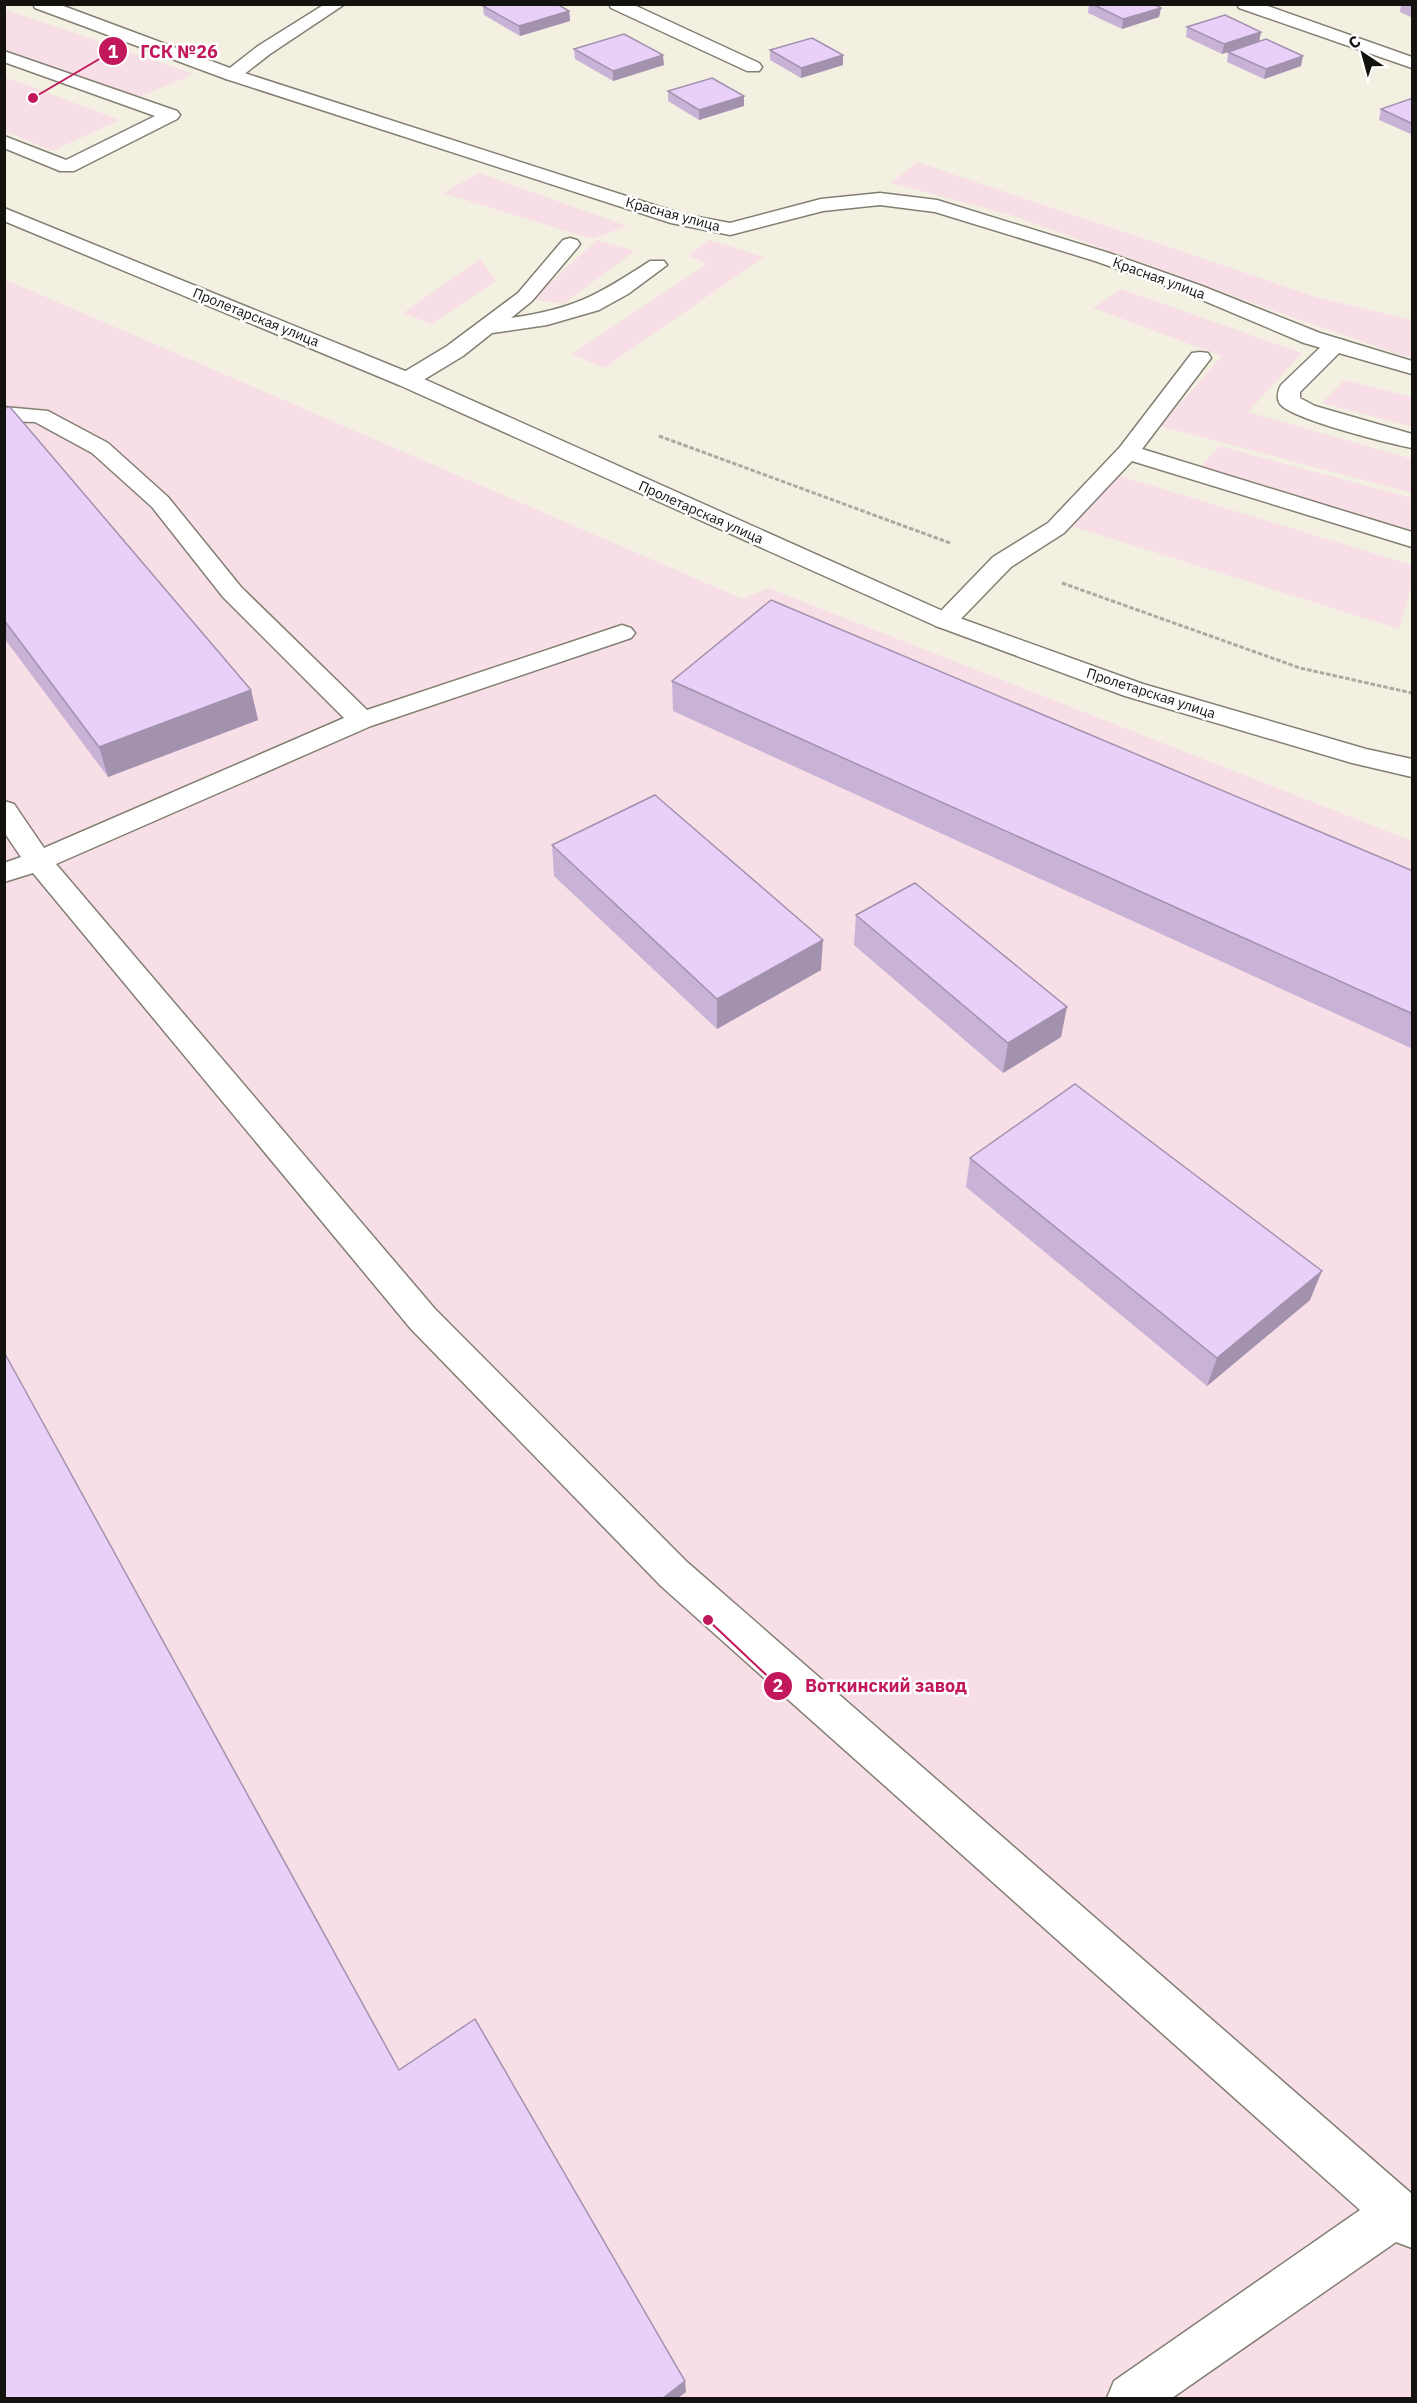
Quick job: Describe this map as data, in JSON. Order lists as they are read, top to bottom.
{
  "streets": {
    "street": ["Красная улица", "Пролетарская улица"]
  },
  "places": ["ГСК №26", "Воткинский завод"],
  "north": "top left"
}
